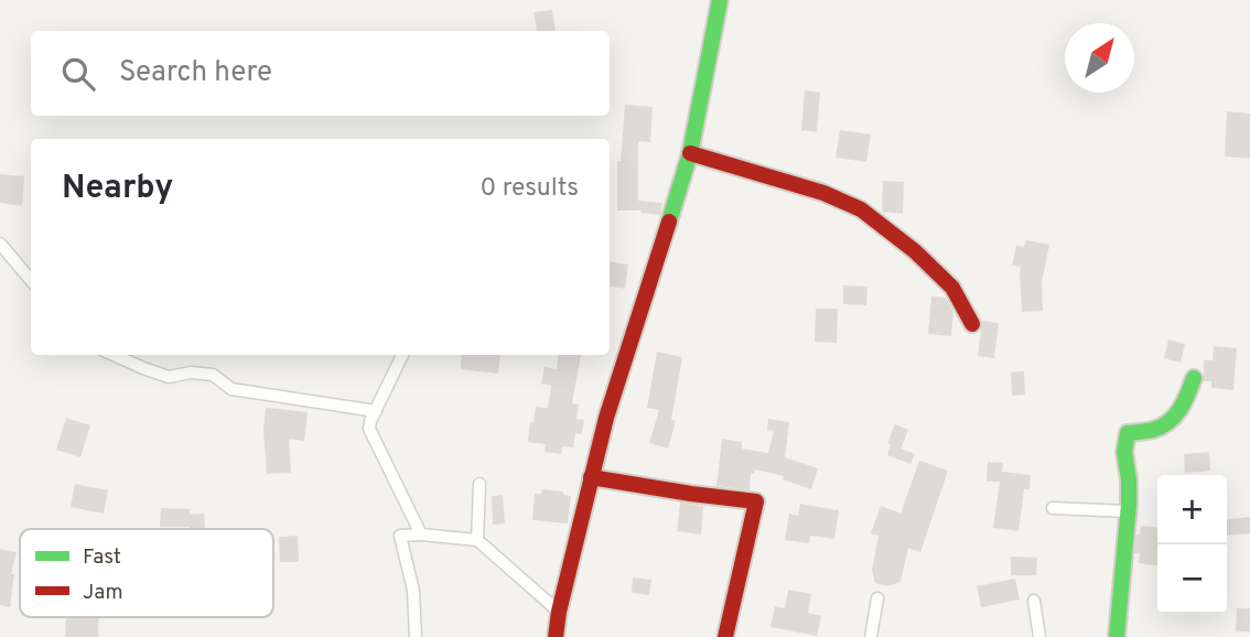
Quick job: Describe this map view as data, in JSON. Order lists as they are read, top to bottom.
{
  "legend": ["Fast", "Jam"],
  "north": "top right",
  "page": {
    "search": "Search here",
    "heading": ["Nearby", "0 results"],
    "map_buttons": ["+", "−"]
  }
}
